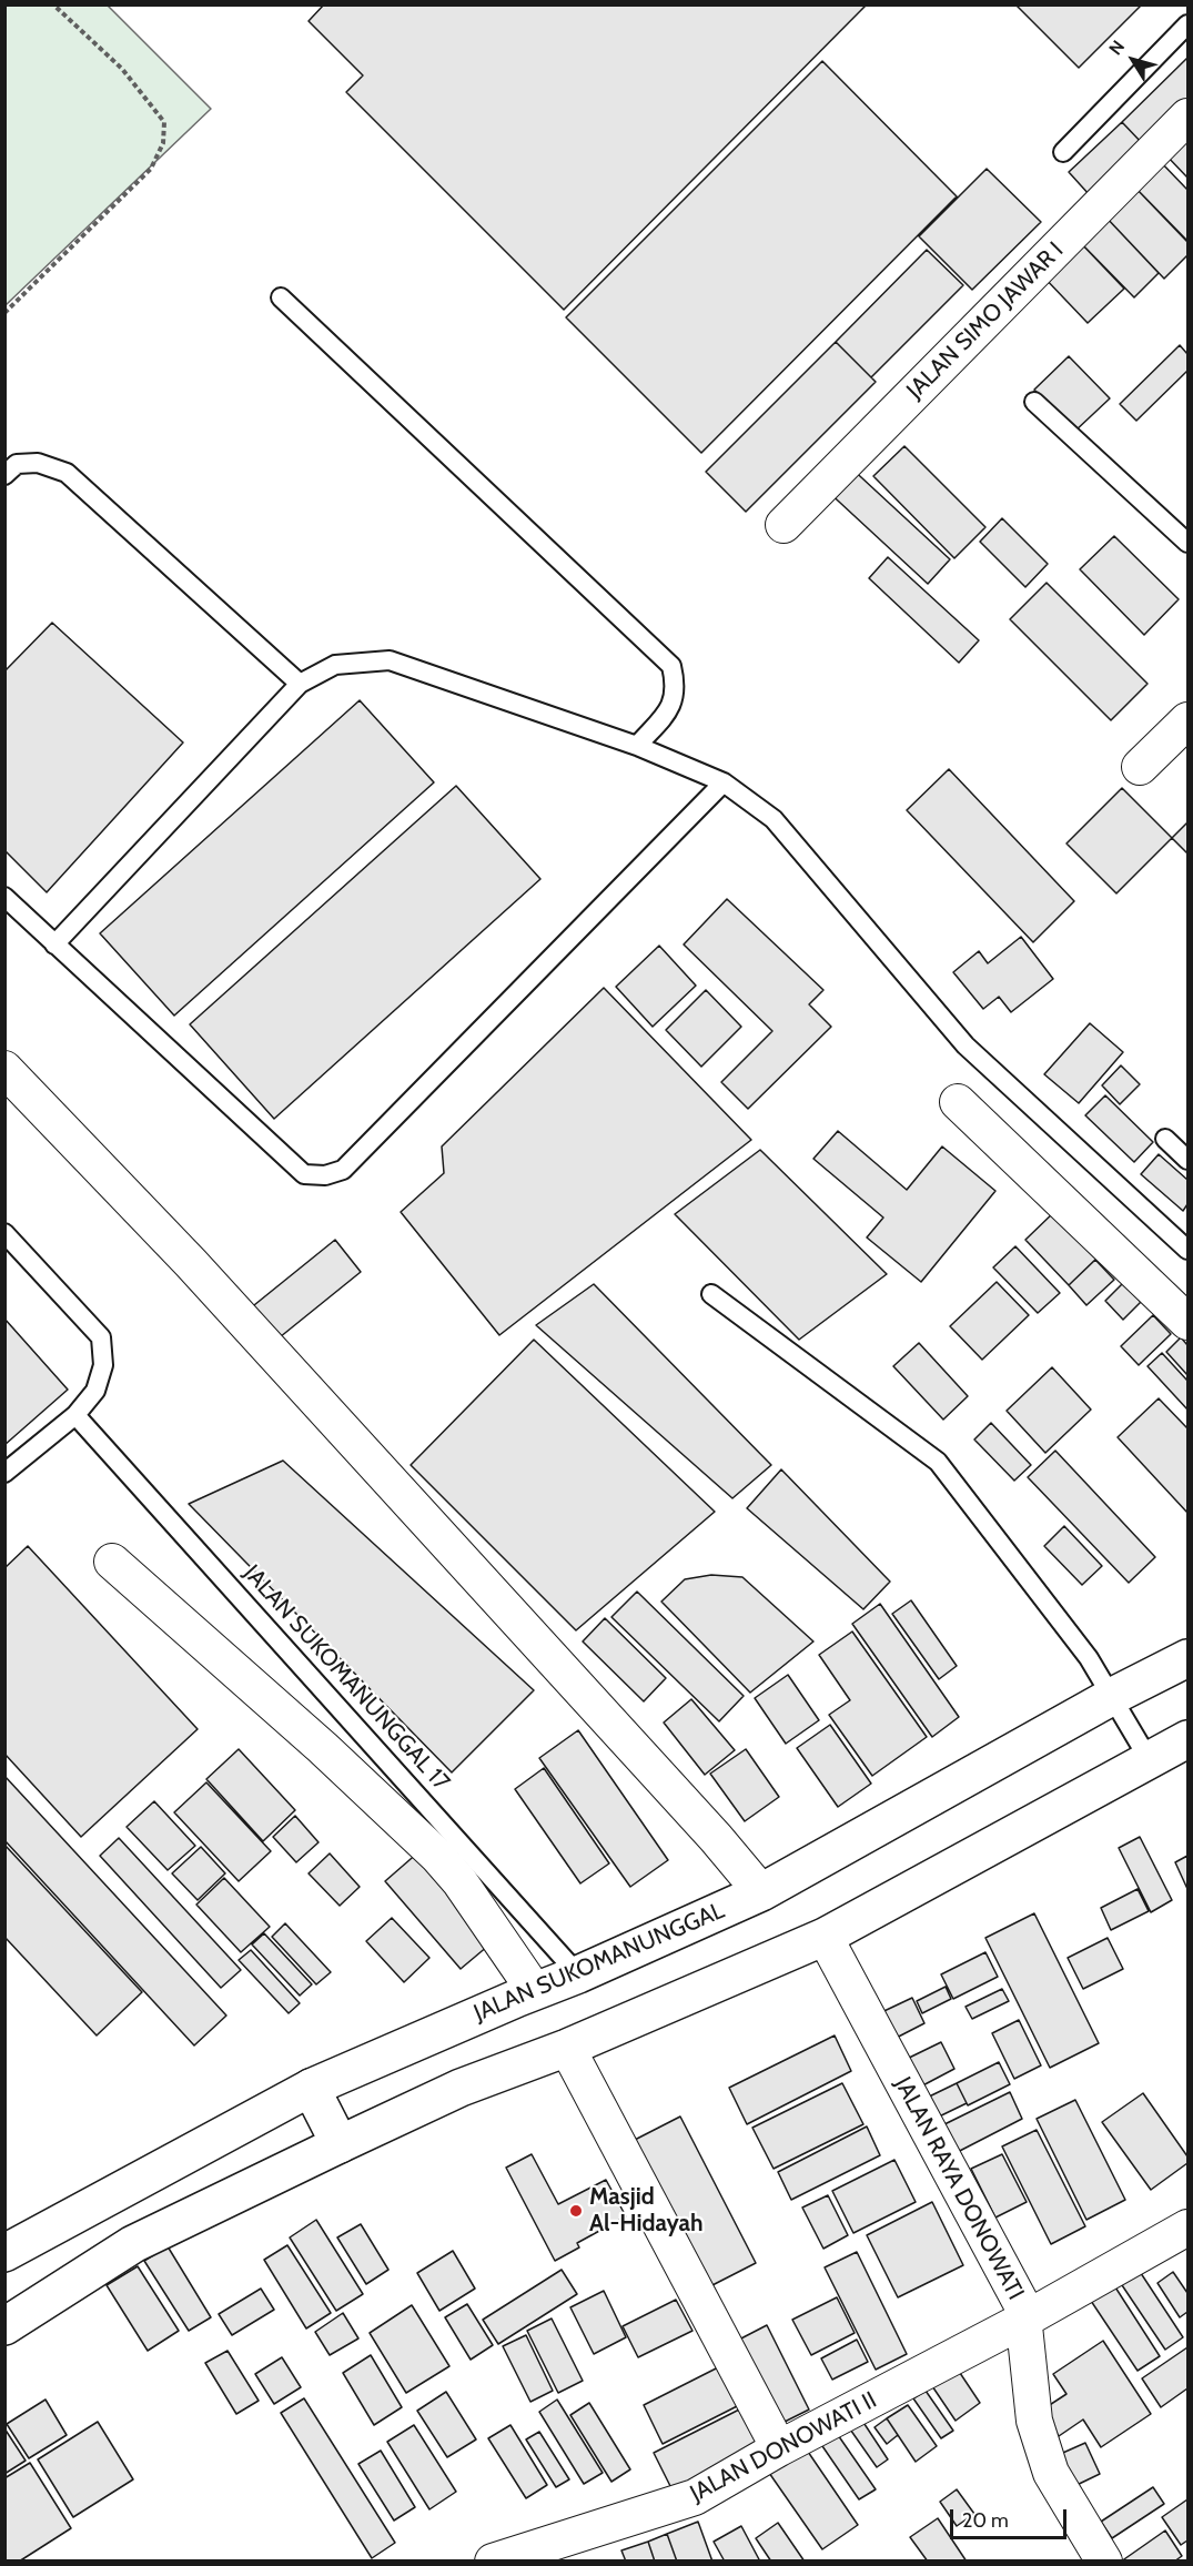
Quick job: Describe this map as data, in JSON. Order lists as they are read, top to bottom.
{
  "streets": {
    "main road": ["JALAN SUKOMANUNGGAL"],
    "street": ["JALAN SIMO JAWAR I", "JALAN RAYA DONOWATI", "JALAN DONOWATI II"],
    "lane": ["JALAN SUKOMANUNGGAL 17"]
  },
  "crossings": [
    ["JALAN SUKOMANUNGGAL 17", "JALAN SUKOMANUNGGAL"],
    ["JALAN RAYA DONOWATI", "JALAN DONOWATI II"]
  ],
  "places": ["Masjid Al-Hidayah"],
  "scale_bar": "20 m",
  "north": "top left"
}
